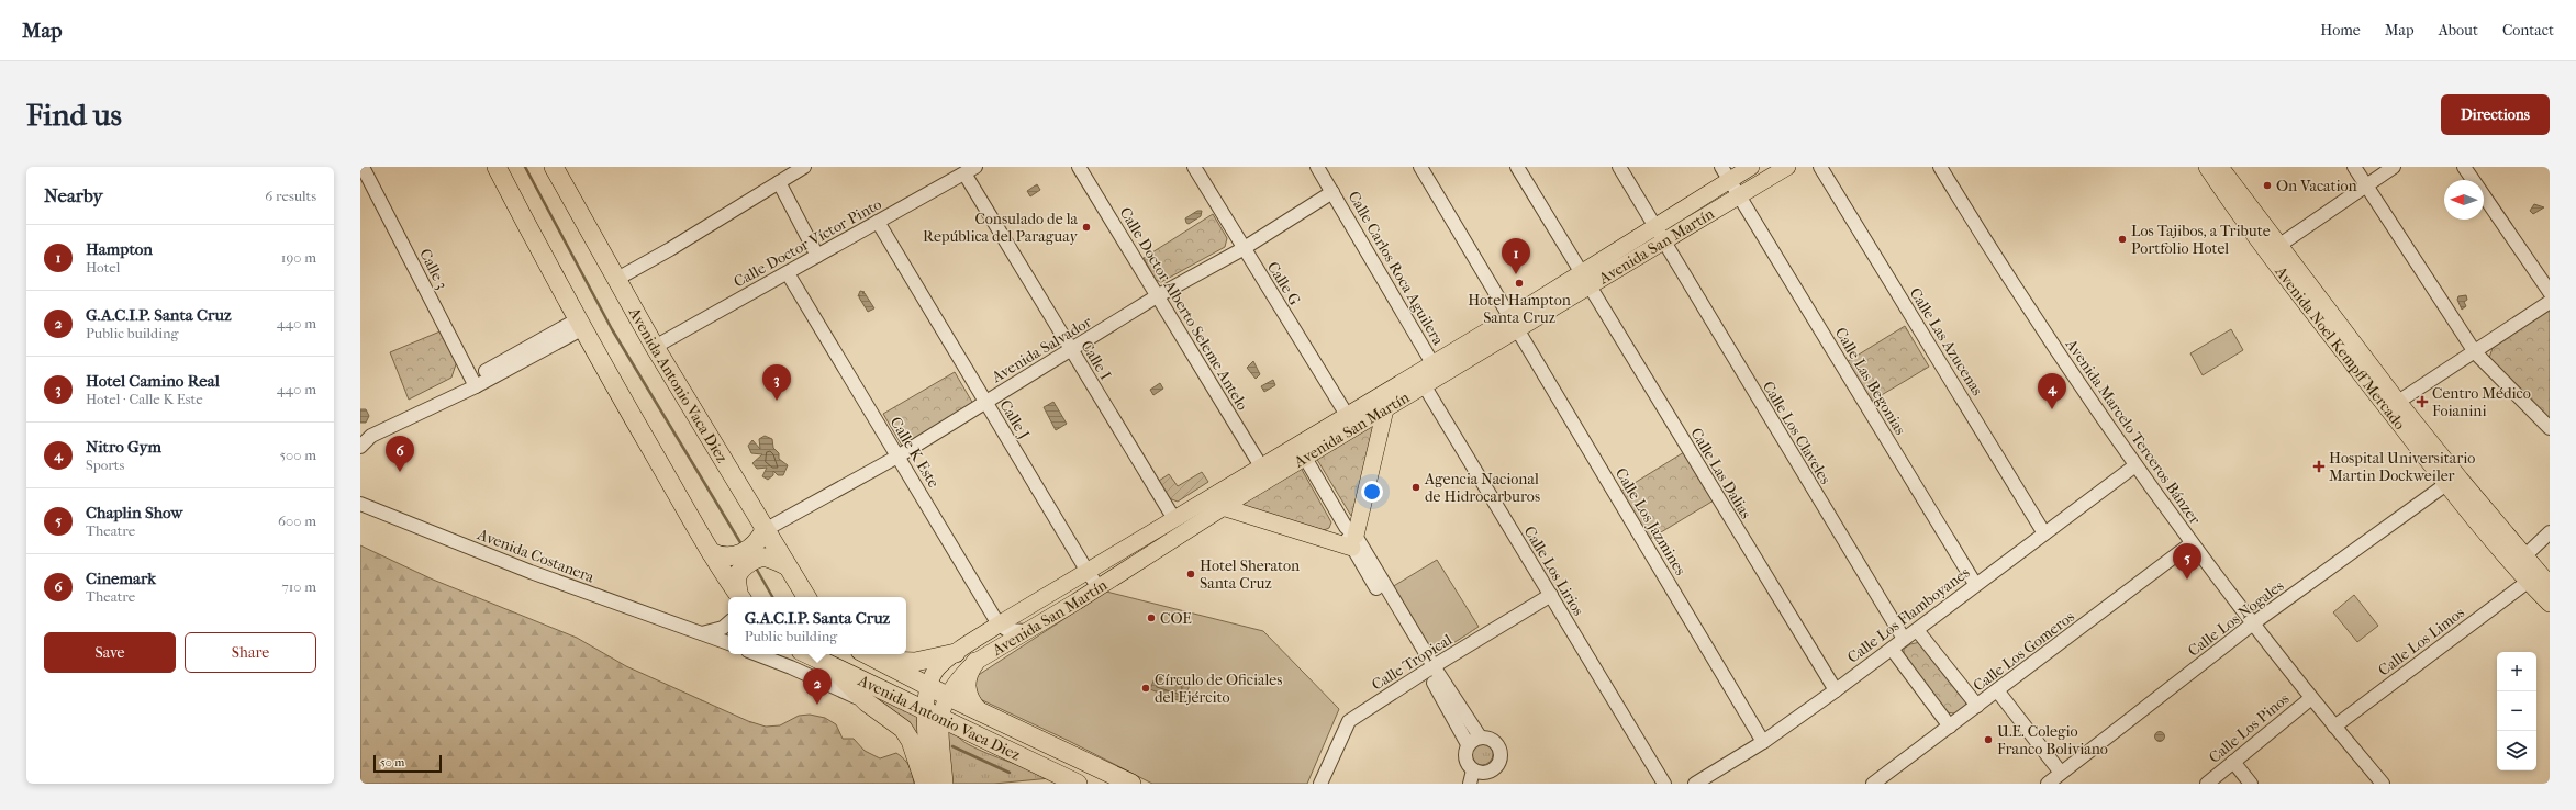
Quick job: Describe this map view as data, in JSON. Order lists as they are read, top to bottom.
{
  "streets": {
    "highway": ["Avenida Antonio Vaca Diez"],
    "main road": ["Avenida San Martín", "Avenida Noel Kempff Mercado"],
    "street": [
      "Calle Doctor Víctor Pinto",
      "Calle Carlos Roca Aguilera",
      "Calle 3",
      "Calle G",
      "Calle Doctor Alberto Seleme Antelo",
      "Calle Las Azucenas",
      "Avenida Salvador",
      "Calle I",
      "Calle Las Begonias",
      "Calle J",
      "Avenida Marcelo Terceros Bánzer",
      "Calle Los Claveles",
      "Calle K Este",
      "Calle Las Dalias",
      "Calle Los Jazmines",
      "Avenida Costanera",
      "Calle Los Lirios",
      "Calle Los Flamboyanes",
      "Calle Los Nogales",
      "Calle Los Limos",
      "Calle Los Gomeros",
      "Calle Tropical",
      "Calle Los Pinos"
    ]
  },
  "crossings": [
    ["Calle Doctor Víctor Pinto", "Calle I"],
    ["Calle Doctor Víctor Pinto", "Avenida Antonio Vaca Diez"],
    ["Calle Doctor Víctor Pinto", "Calle J"],
    ["Calle Doctor Víctor Pinto", "Calle K Este"],
    ["Avenida San Martín", "Calle Carlos Roca Aguilera"],
    ["Avenida San Martín", "Calle G"],
    ["Avenida San Martín", "Calle Doctor Alberto Seleme Antelo"],
    ["Avenida San Martín", "Calle I"],
    ["Avenida San Martín", "Calle Las Begonias"],
    ["Avenida San Martín", "Avenida Antonio Vaca Diez"],
    ["Avenida San Martín", "Calle J"],
    ["Avenida San Martín", "Calle Los Claveles"],
    ["Avenida San Martín", "Calle K Este"],
    ["Avenida San Martín", "Calle Las Dalias"],
    ["Avenida San Martín", "Calle Los Jazmines"],
    ["Avenida San Martín", "Calle Los Lirios"],
    ["Calle Carlos Roca Aguilera", "Avenida Salvador"],
    ["Calle G", "Avenida Salvador"],
    ["Calle Doctor Alberto Seleme Antelo", "Avenida Salvador"],
    ["Calle Las Azucenas", "Calle Los Flamboyanes"],
    ["Avenida Noel Kempff Mercado", "Calle Los Nogales"],
    ["Avenida Noel Kempff Mercado", "Calle Los Limos"],
    ["Avenida Salvador", "Calle I"],
    ["Avenida Salvador", "Avenida Antonio Vaca Diez"],
    ["Avenida Salvador", "Calle J"],
    ["Avenida Salvador", "Calle K Este"],
    ["Calle Las Begonias", "Calle Los Flamboyanes"],
    ["Avenida Marcelo Terceros Bánzer", "Calle Los Flamboyanes"],
    ["Avenida Marcelo Terceros Bánzer", "Calle Los Nogales"],
    ["Avenida Marcelo Terceros Bánzer", "Calle Los Limos"],
    ["Avenida Marcelo Terceros Bánzer", "Calle Los Gomeros"],
    ["Avenida Marcelo Terceros Bánzer", "Calle Los Pinos"],
    ["Calle Los Claveles", "Calle Los Flamboyanes"],
    ["Calle Las Dalias", "Calle Los Flamboyanes"],
    ["Calle Los Jazmines", "Calle Los Flamboyanes"],
    ["Calle Los Lirios", "Calle Tropical"]
  ],
  "places": {
    "other": [
      "On Vacation",
      "Consulado de la República del Paraguay",
      "Los Tajibos, a Tribute Portfolio Hotel",
      "Hotel Hampton Santa Cruz",
      "Agencia Nacional de Hidrocarburos",
      "Hotel Sheraton Santa Cruz",
      "COE",
      "Círculo de Oficiales del Ejército",
      "U.E. Colegio Franco Boliviano"
    ],
    "health": ["Centro Médico Foianini", "Hospital Universitario Martin Dockweiler"]
  },
  "scale_bar": "50 m",
  "north": "left",
  "page": {
    "header": "Map",
    "nav": [
      "Home",
      "Map",
      "About",
      "Contact"
    ],
    "buttons": [
      "Directions",
      ["Save", "Share"]
    ],
    "title": "Find us",
    "heading": ["Nearby", "6 results"],
    "list": [
      {
        "mark": "1",
        "name": "Hampton",
        "note": "Hotel",
        "value": "190 m"
      },
      {
        "mark": "2",
        "name": "G.A.C.I.P. Santa Cruz",
        "note": "Public building",
        "value": "440 m"
      },
      {
        "mark": "3",
        "name": "Hotel Camino Real",
        "note": "Hotel · Calle K Este",
        "value": "440 m"
      },
      {
        "mark": "4",
        "name": "Nitro Gym",
        "note": "Sports",
        "value": "500 m"
      },
      {
        "mark": "5",
        "name": "Chaplin Show",
        "note": "Theatre",
        "value": "600 m"
      },
      {
        "mark": "6",
        "name": "Cinemark",
        "note": "Theatre",
        "value": "710 m"
      }
    ],
    "pins": [
      "1",
      "3",
      "4",
      "6",
      "5",
      "2"
    ],
    "popup": ["G.A.C.I.P. Santa Cruz", "Public building"],
    "map_buttons": ["+", "−"],
    "scale": "50 m"
  }
}
